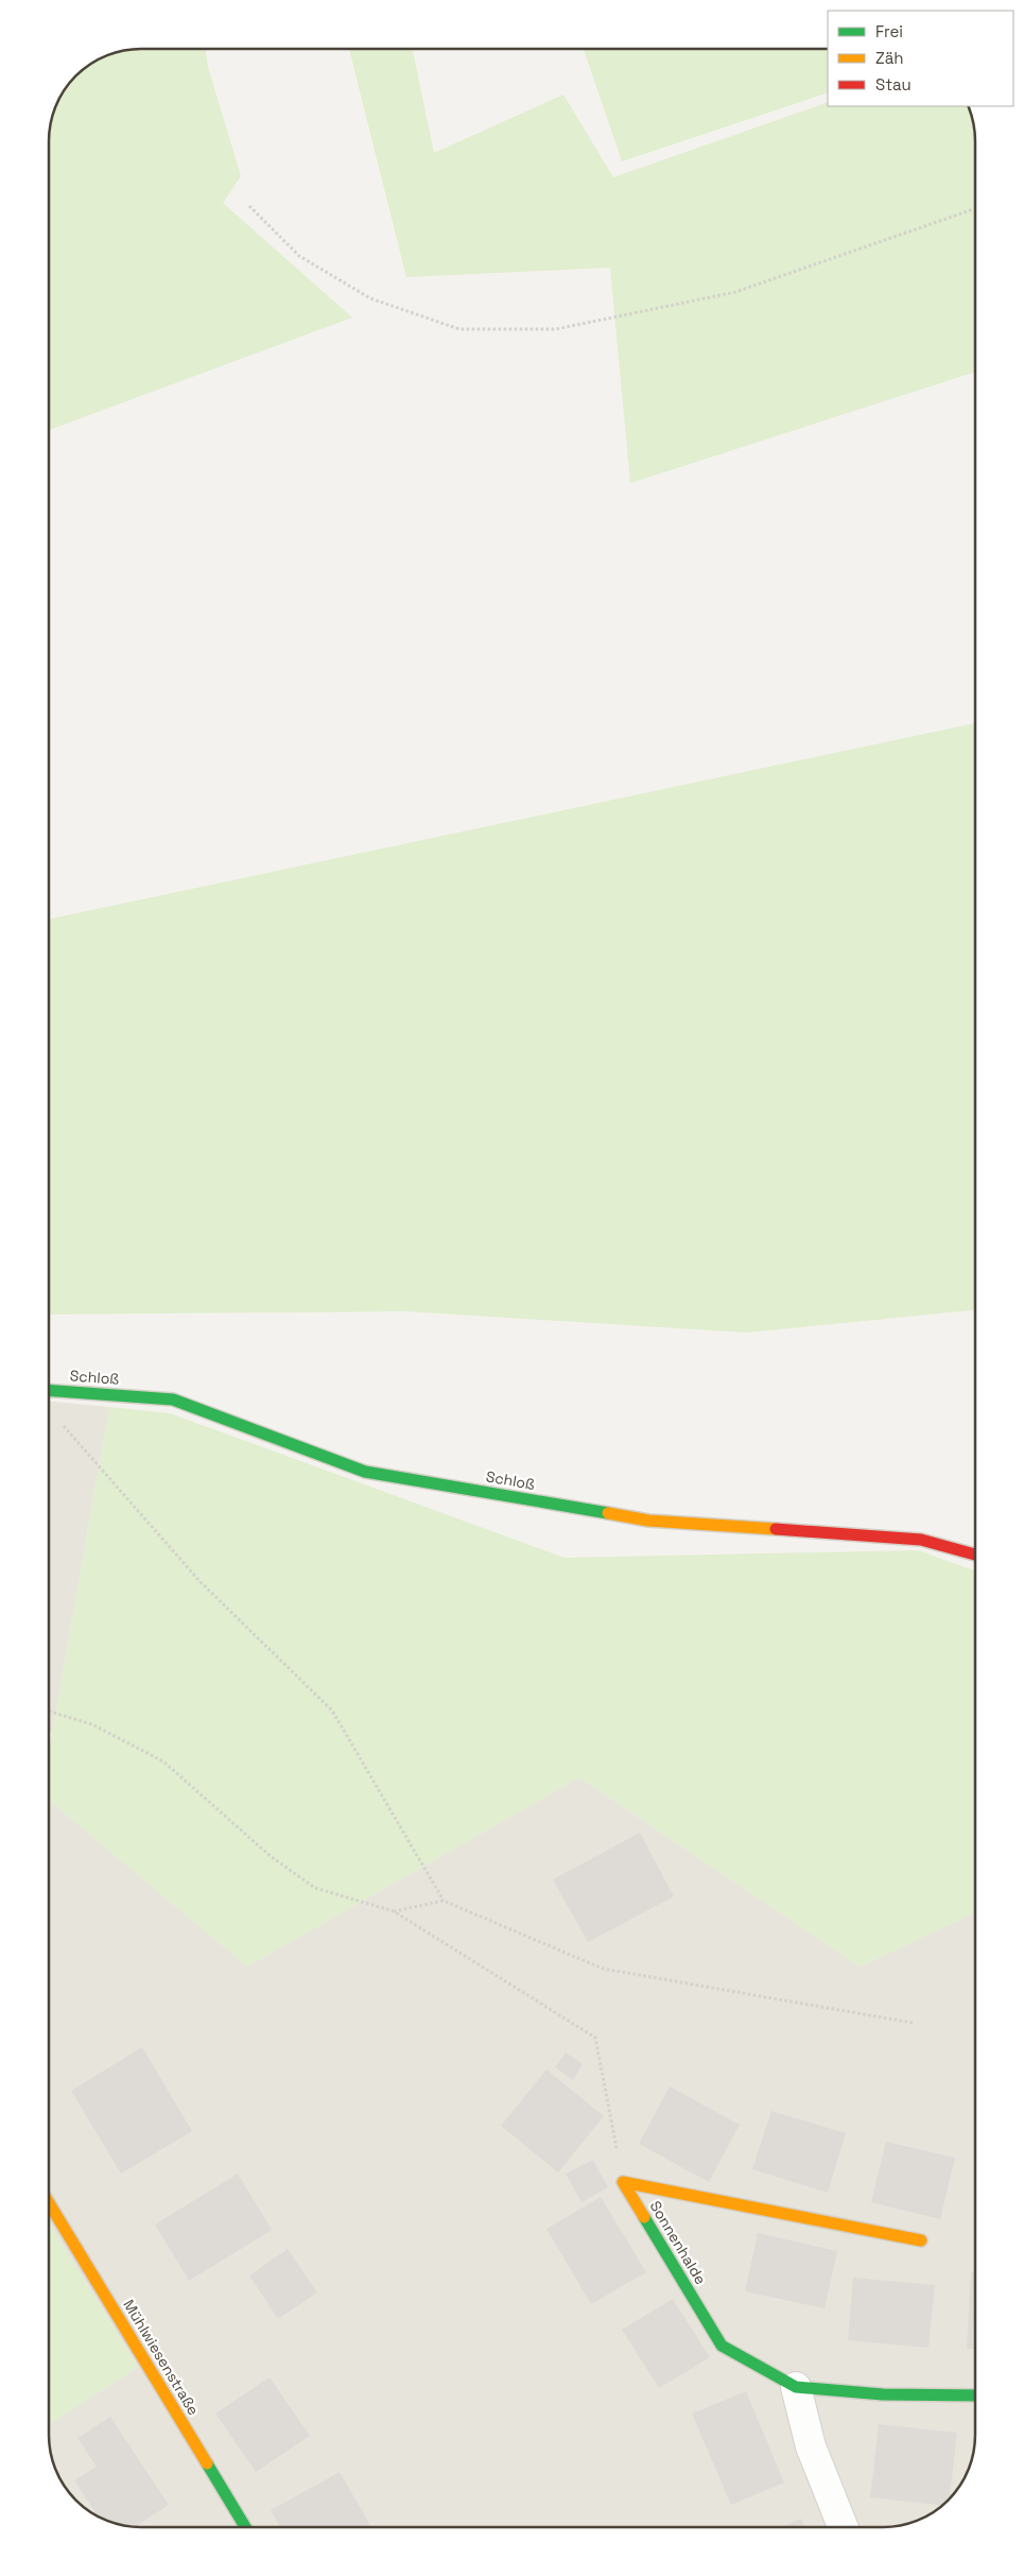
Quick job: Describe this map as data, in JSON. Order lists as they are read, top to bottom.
{
  "streets": {
    "street": ["Schloß", "Sonnenhalde", "Mühlwiesenstraße"]
  },
  "legend": ["Frei", "Zäh", "Stau"]
}
